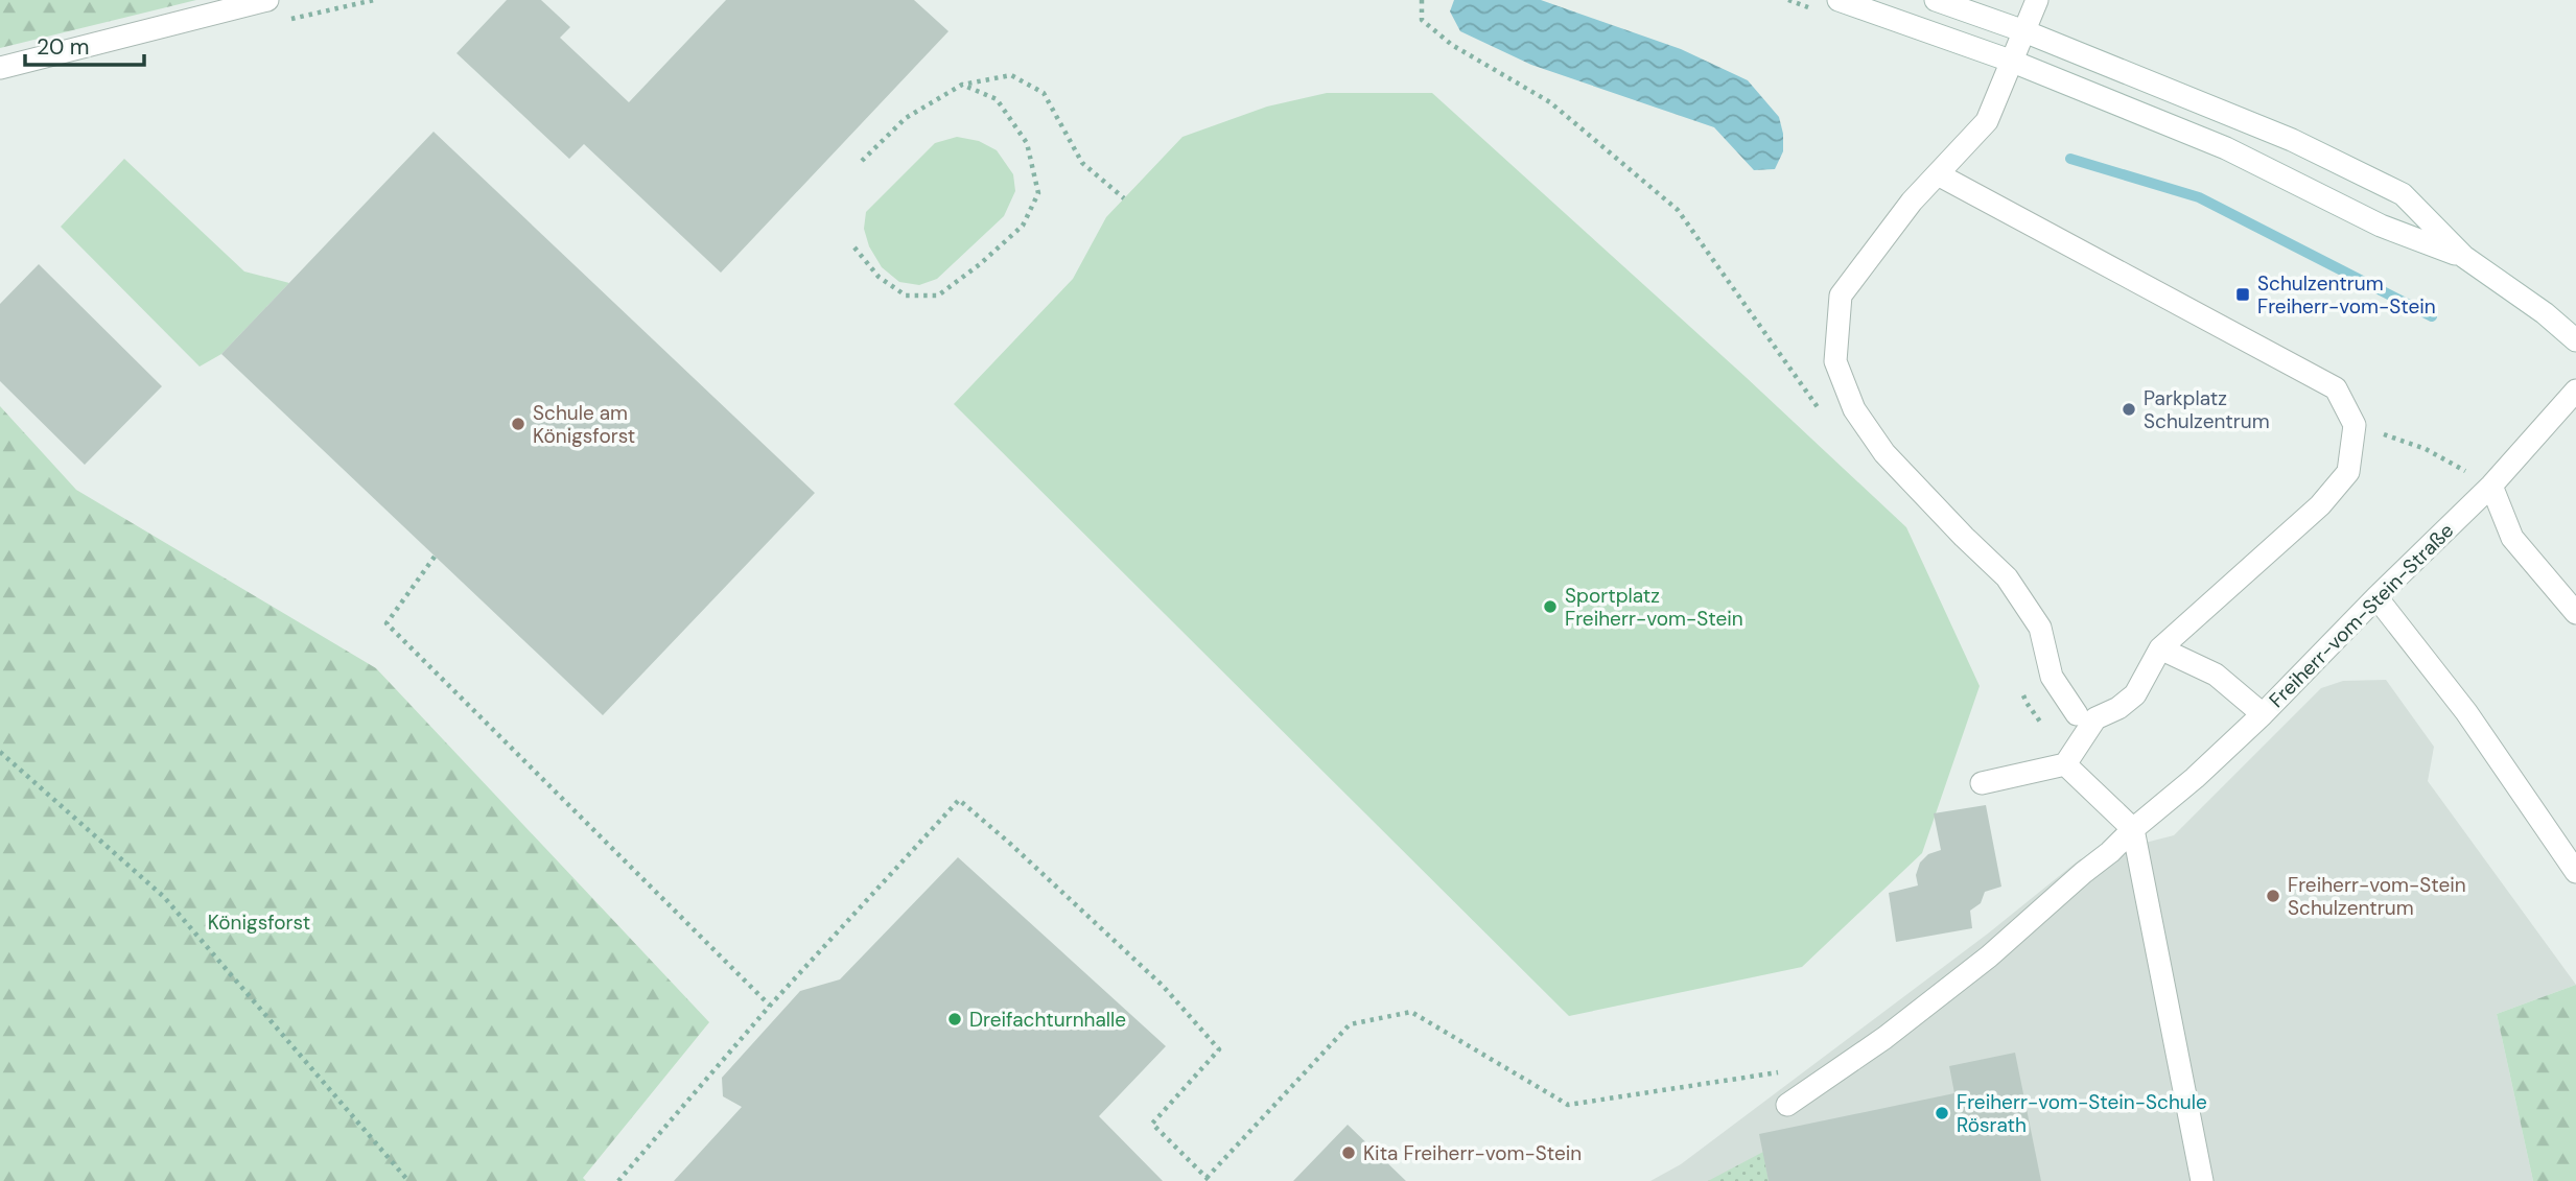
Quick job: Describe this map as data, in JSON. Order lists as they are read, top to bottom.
{
  "streets": {
    "main road": ["Freiherr-vom-Stein-Straße"]
  },
  "parks": ["Königsforst"],
  "places": {
    "transit": ["Schulzentrum Freiherr-vom-Stein"],
    "other": [
      "Parkplatz Schulzentrum",
      "Schule am Königsforst",
      "Sportplatz Freiherr-vom-Stein",
      "Freiherr-vom-Stein Schulzentrum",
      "Dreifachturnhalle",
      "Freiherr-vom-Stein-Schule Rösrath",
      "Kita Freiherr-vom-Stein"
    ]
  },
  "scale_bar": "20 m"
}
